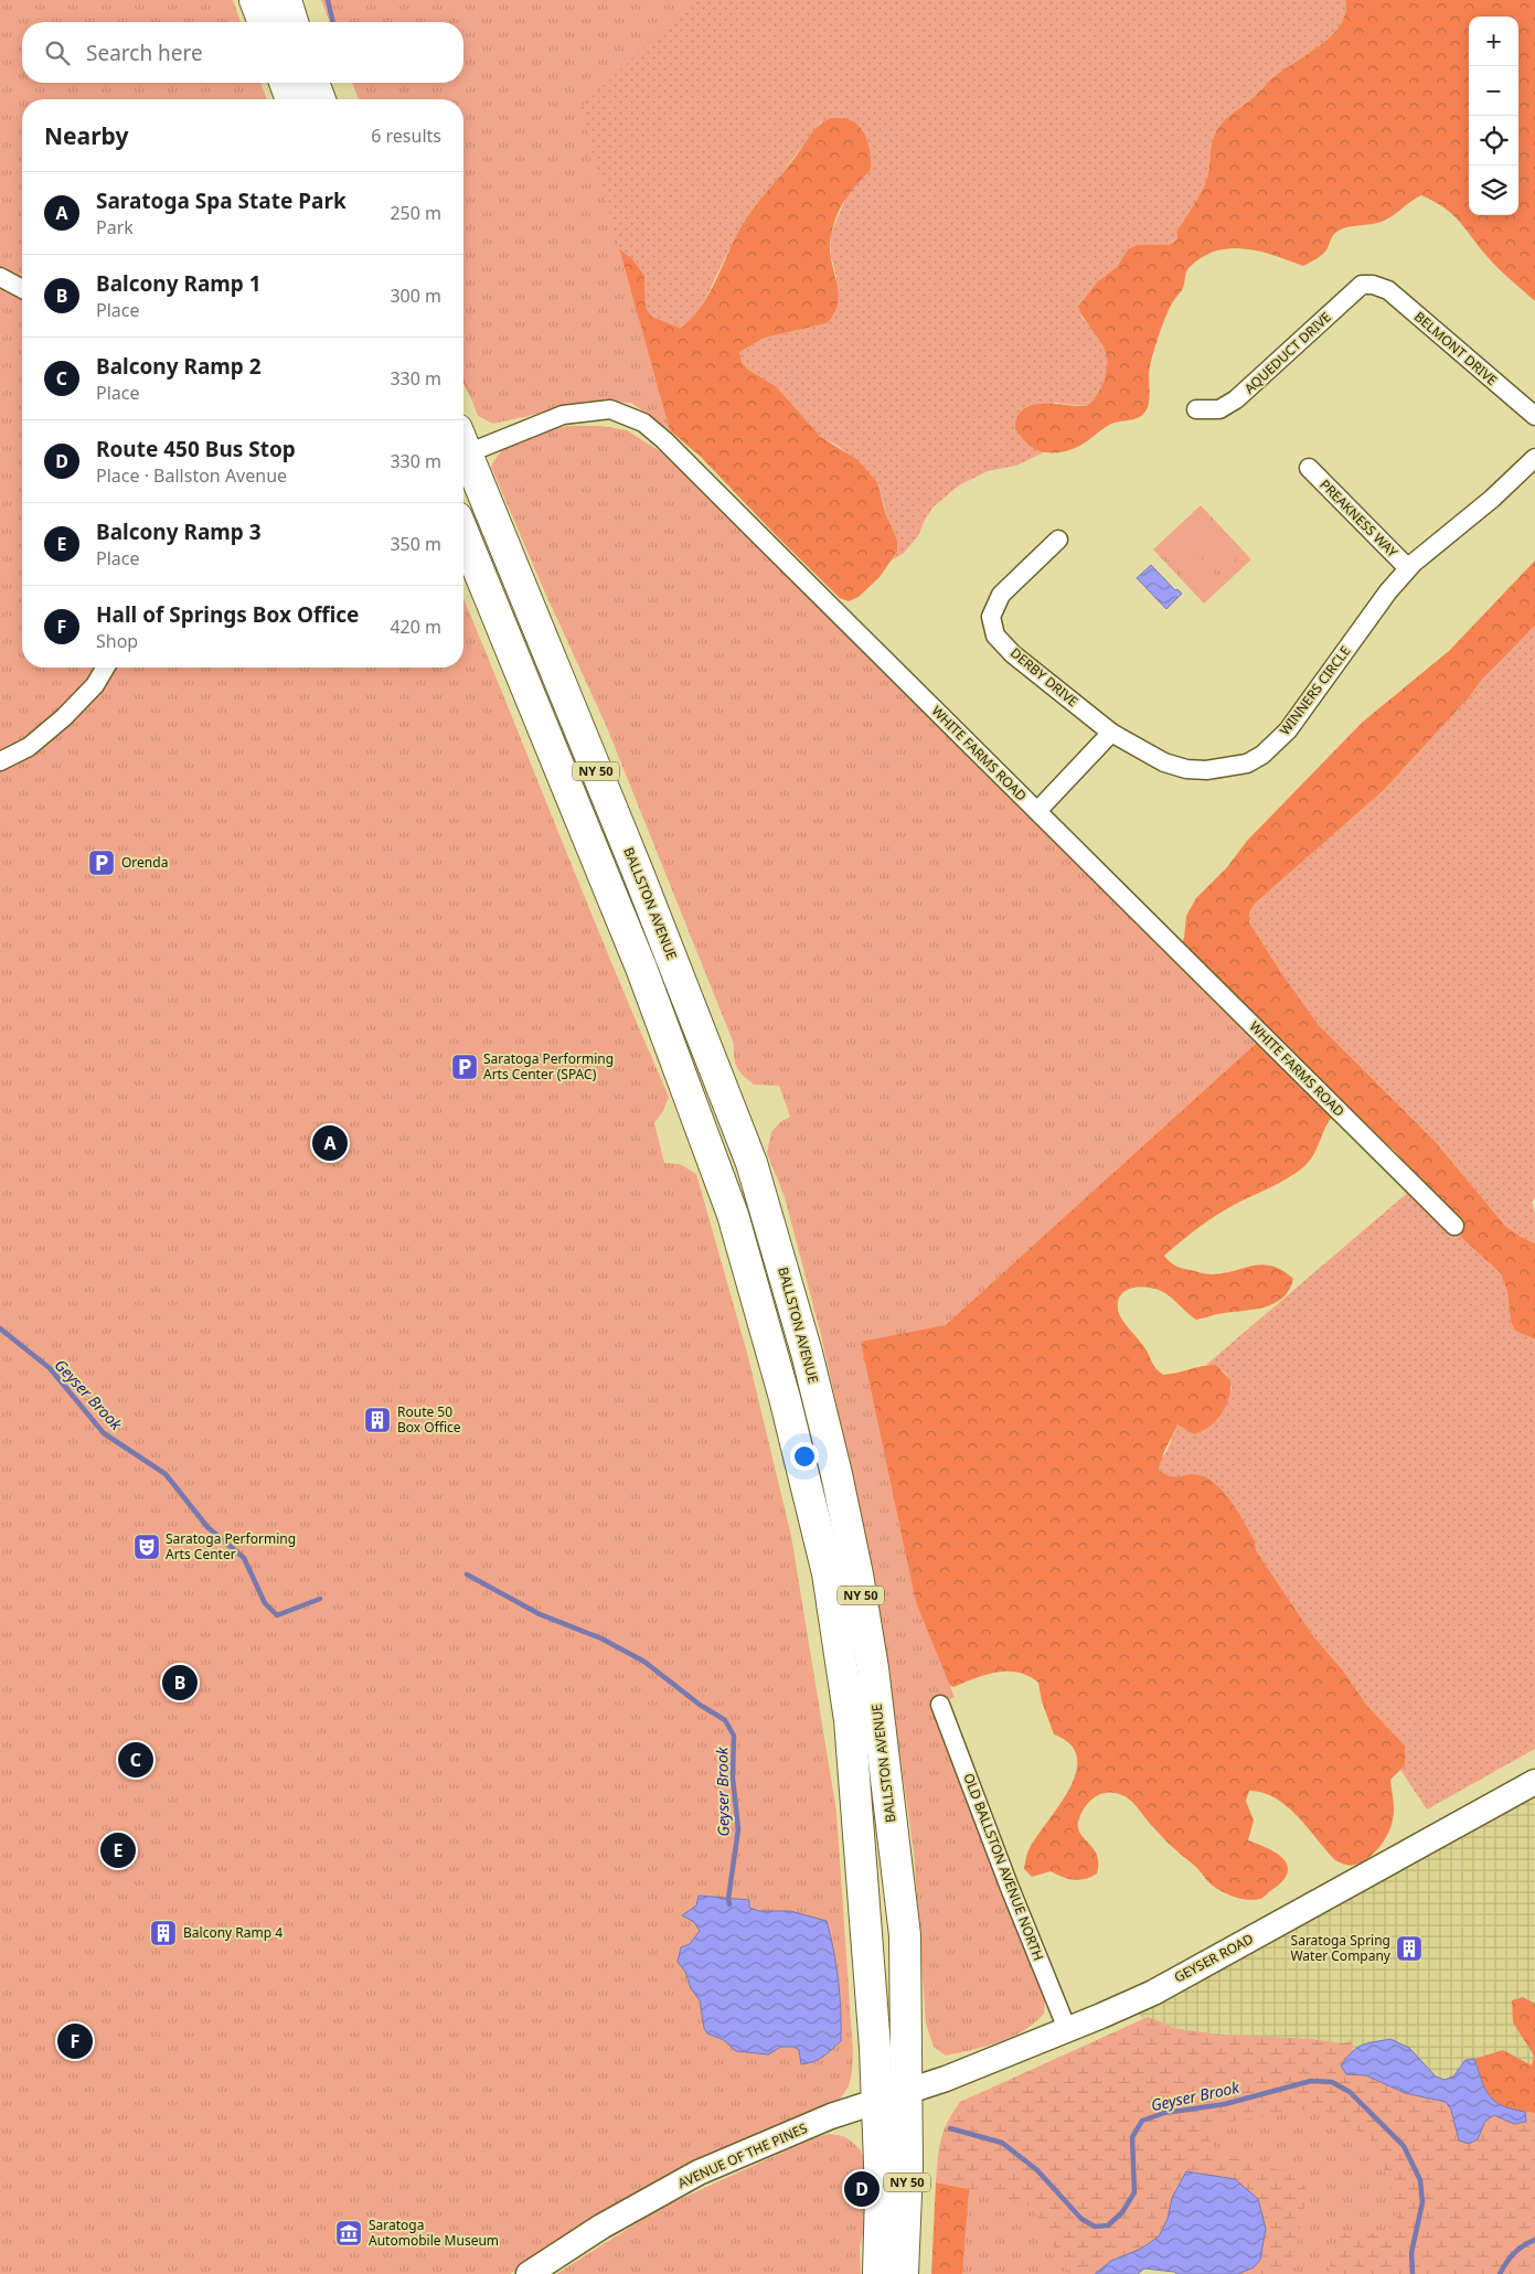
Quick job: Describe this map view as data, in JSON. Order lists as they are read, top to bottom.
{
  "streets": {
    "highway": ["NY 50", "BALLSTON AVENUE"],
    "street": [
      "BELMONT DRIVE",
      "AQUEDUCT DRIVE",
      "PREAKNESS WAY",
      "DERBY DRIVE",
      "WINNERS CIRCLE",
      "WHITE FARMS ROAD",
      "OLD BALLSTON AVENUE NORTH",
      "GEYSER ROAD",
      "AVENUE OF THE PINES"
    ]
  },
  "crossings": [
    ["BELMONT DRIVE", "AQUEDUCT DRIVE"],
    ["PREAKNESS WAY", "WINNERS CIRCLE"],
    ["DERBY DRIVE", "WINNERS CIRCLE"],
    ["BALLSTON AVENUE", "GEYSER ROAD"],
    ["BALLSTON AVENUE", "AVENUE OF THE PINES"],
    ["OLD BALLSTON AVENUE NORTH", "GEYSER ROAD"],
    ["GEYSER ROAD", "AVENUE OF THE PINES"]
  ],
  "water": ["Geyser Brook"],
  "places": {
    "parking": ["Orenda", "Saratoga Performing Arts Center (SPAC)"],
    "building": ["Route 50 Box Office", "Balcony Ramp 4", "Saratoga Spring Water Company"],
    "theatre": ["Saratoga Performing Arts Center"],
    "museum": ["Saratoga Automobile Museum"]
  },
  "page": {
    "map_buttons": ["+", "−"],
    "search": "Search here",
    "heading": ["Nearby", "6 results"],
    "list": [
      {
        "mark": "A",
        "name": "Saratoga Spa State Park",
        "note": "Park",
        "value": "250 m"
      },
      {
        "mark": "B",
        "name": "Balcony Ramp 1",
        "note": "Place",
        "value": "300 m"
      },
      {
        "mark": "C",
        "name": "Balcony Ramp 2",
        "note": "Place",
        "value": "330 m"
      },
      {
        "mark": "D",
        "name": "Route 450 Bus Stop",
        "note": "Place · Ballston Avenue",
        "value": "330 m"
      },
      {
        "mark": "E",
        "name": "Balcony Ramp 3",
        "note": "Place",
        "value": "350 m"
      },
      {
        "mark": "F",
        "name": "Hall of Springs Box Office",
        "note": "Shop",
        "value": "420 m"
      }
    ],
    "pins": [
      "A",
      "B",
      "C",
      "E",
      "F",
      "D"
    ]
  }
}
